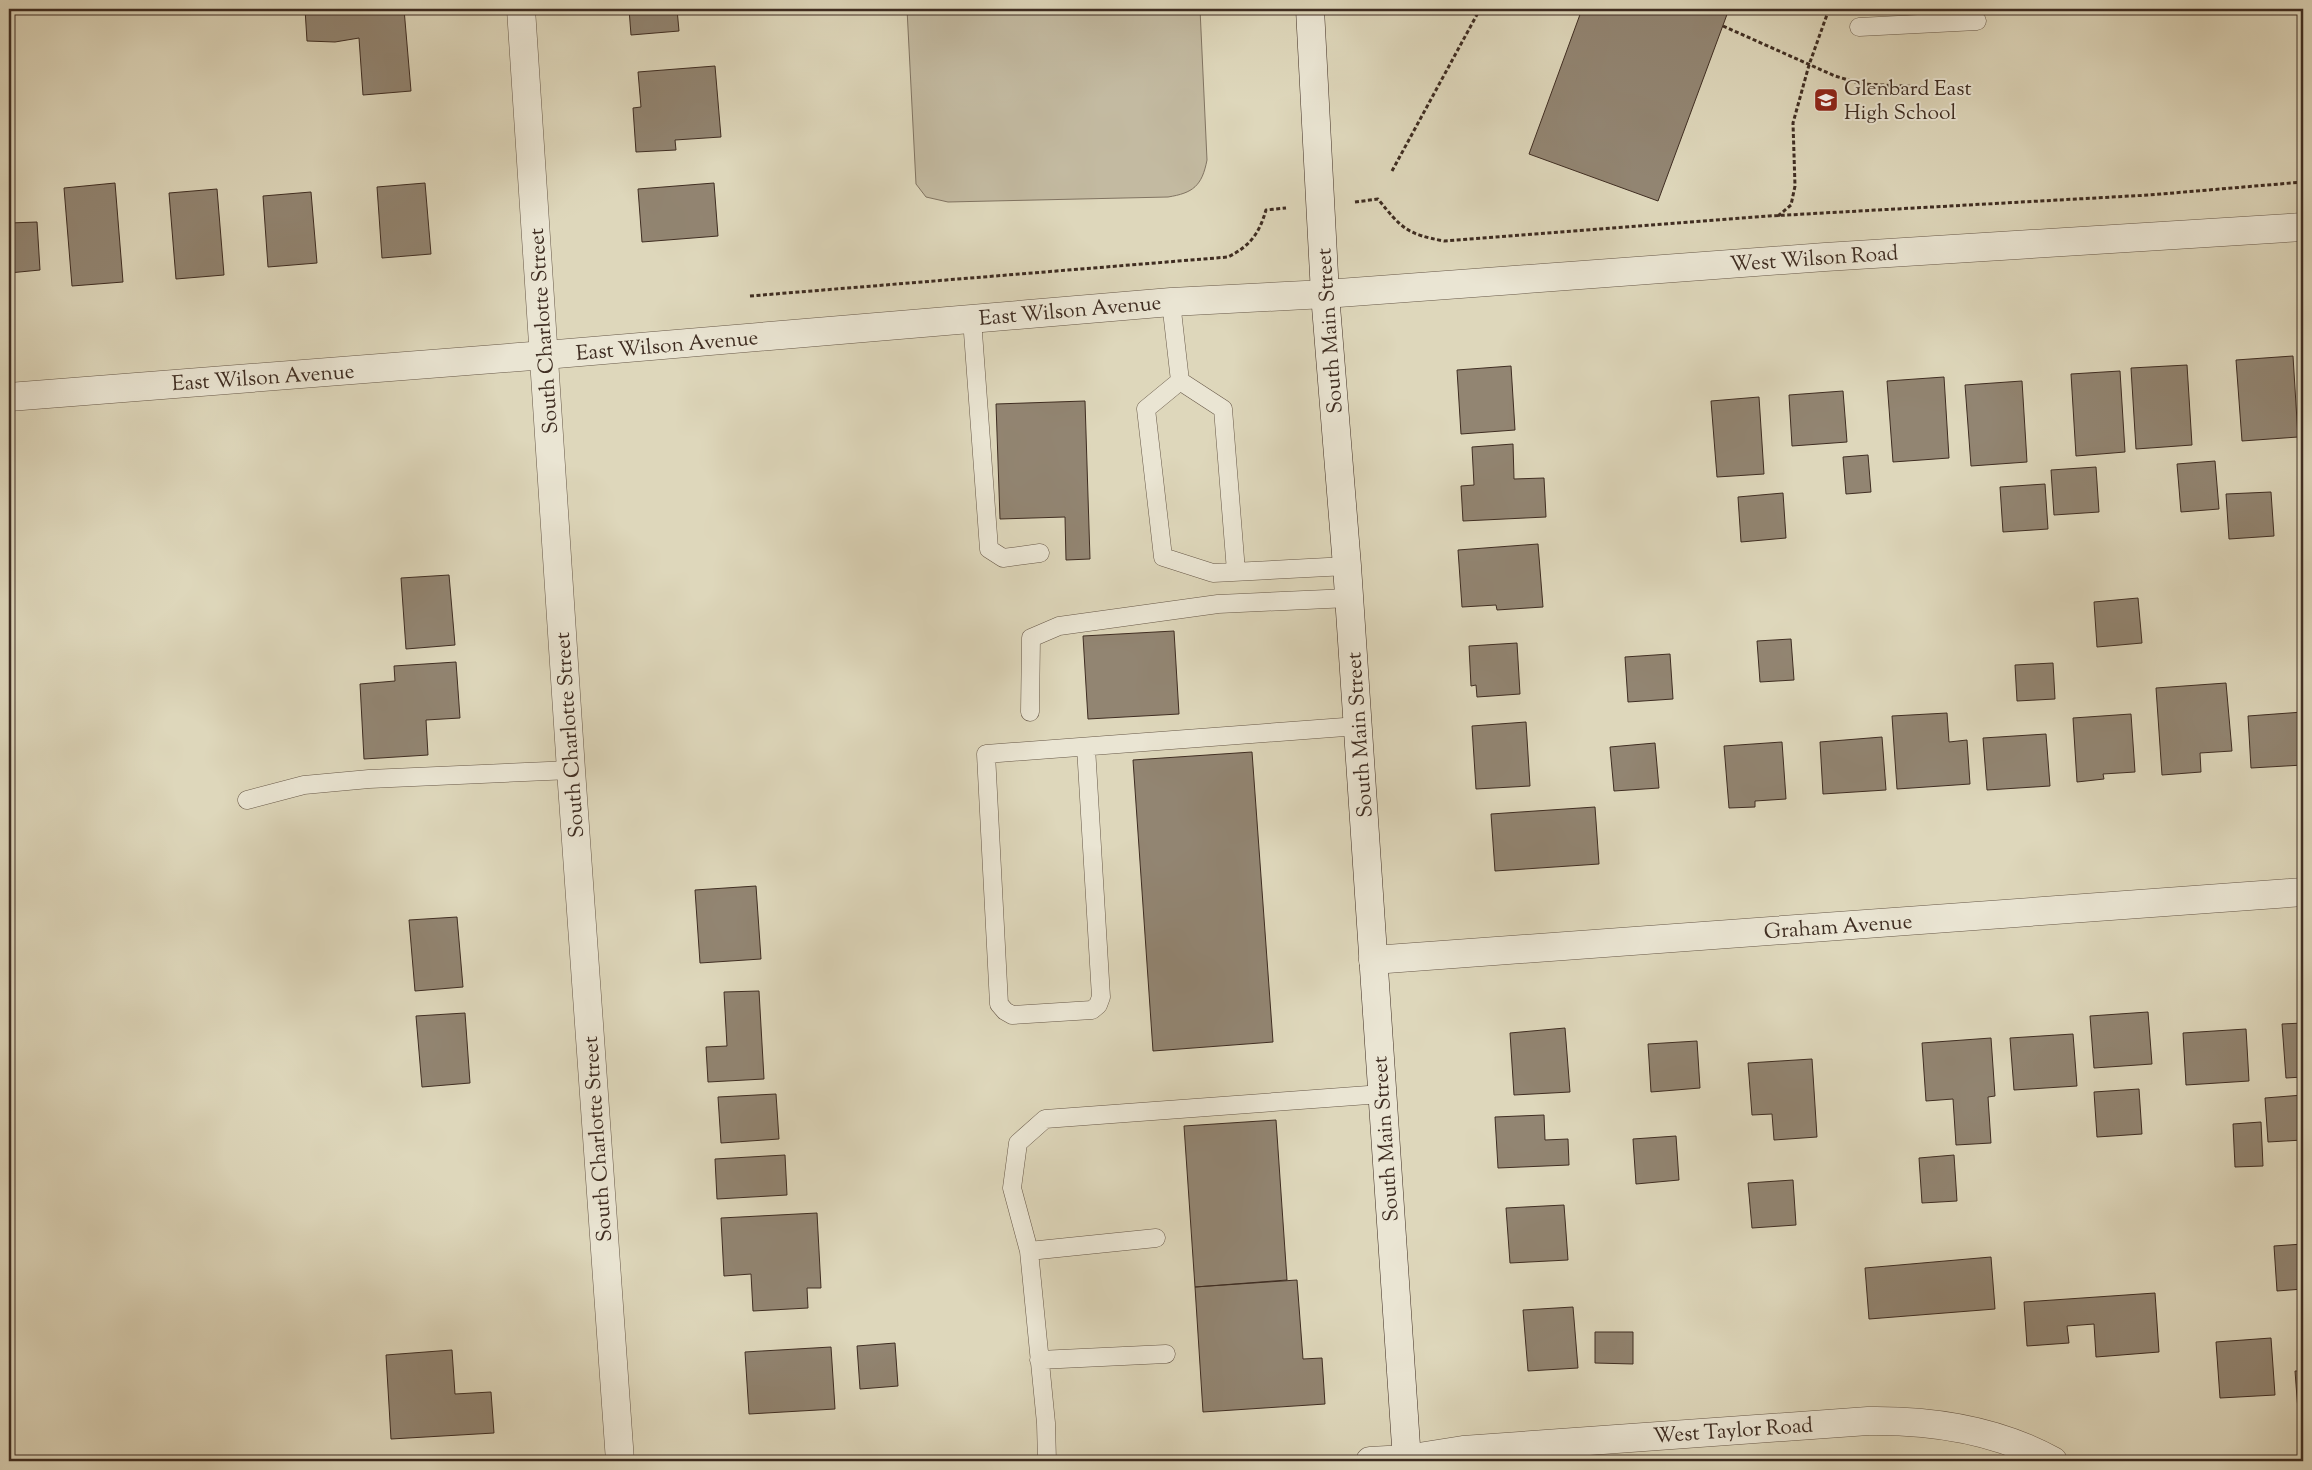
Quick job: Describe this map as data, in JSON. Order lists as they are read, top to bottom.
{
  "streets": {
    "street": [
      "West Wilson Road",
      "East Wilson Avenue",
      "South Charlotte Street",
      "South Main Street",
      "Graham Avenue",
      "West Taylor Road"
    ]
  },
  "crossings": [
    ["West Wilson Road", "East Wilson Avenue"],
    ["West Wilson Road", "South Main Street"],
    ["East Wilson Avenue", "South Charlotte Street"],
    ["East Wilson Avenue", "South Main Street"],
    ["South Main Street", "Graham Avenue"],
    ["South Main Street", "West Taylor Road"]
  ],
  "places": {
    "school or university": ["Glenbard East High School"]
  }
}
